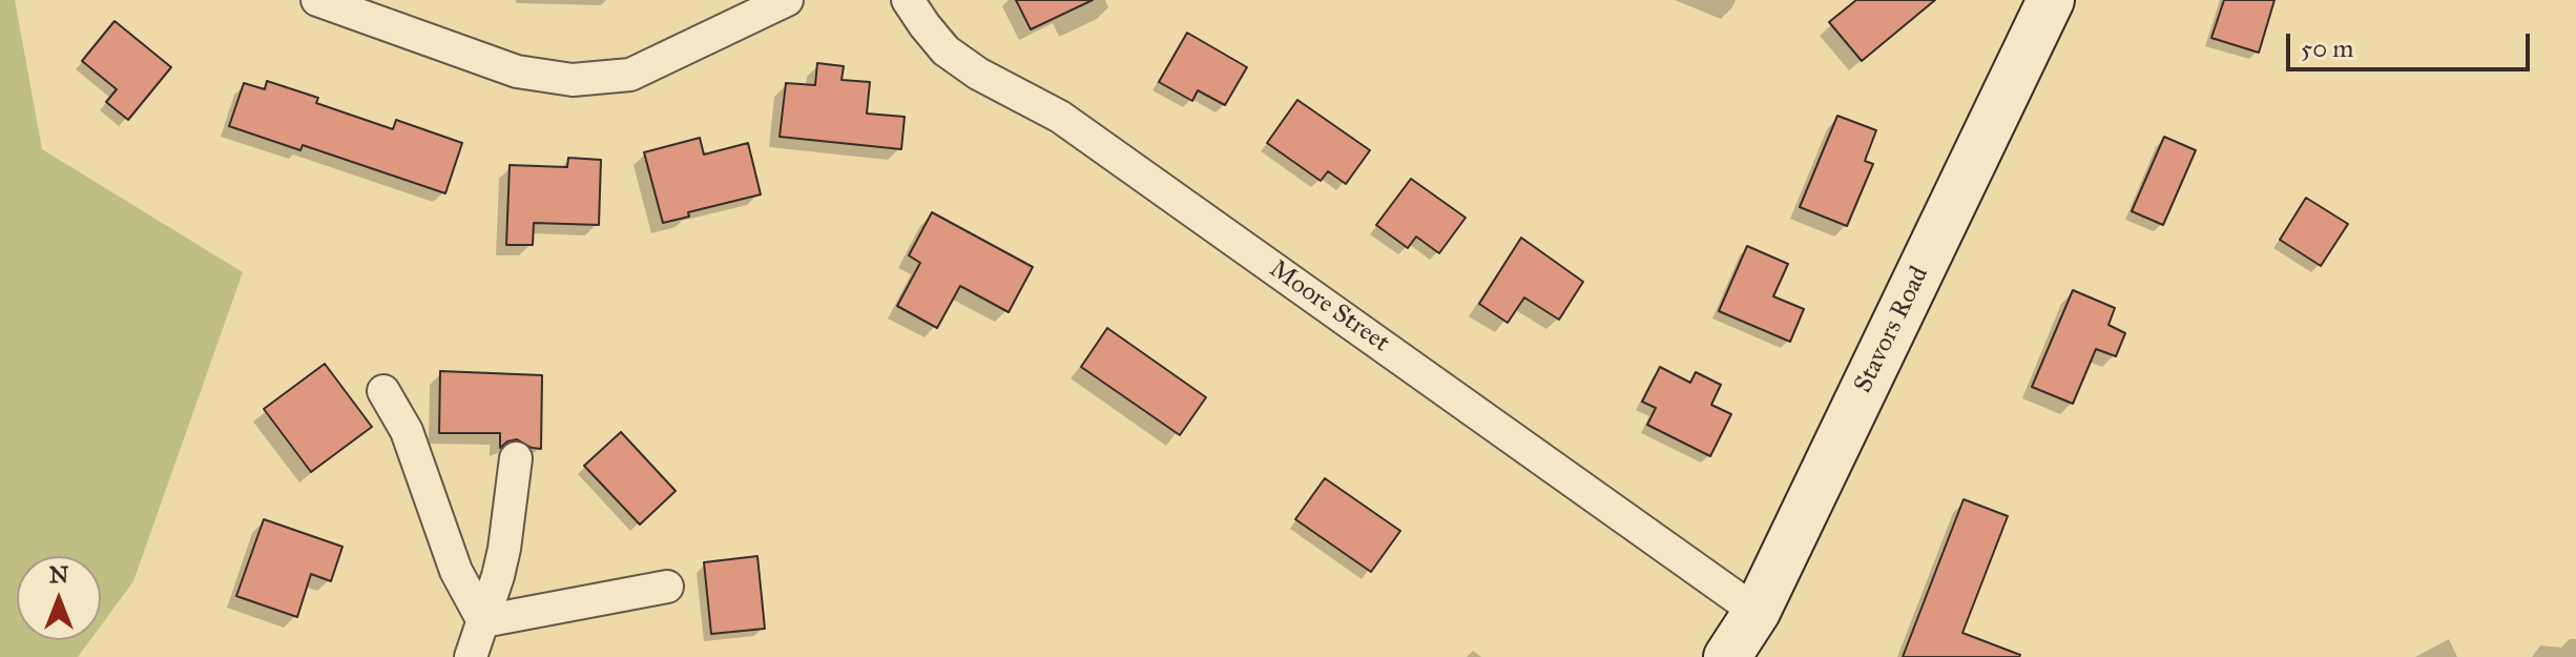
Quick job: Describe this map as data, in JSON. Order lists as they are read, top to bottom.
{
  "streets": {
    "street": ["Moore Street", "Stavors Road"]
  },
  "crossings": [
    ["Moore Street", "Stavors Road"]
  ],
  "scale_bar": "50 m",
  "north": "top"
}
